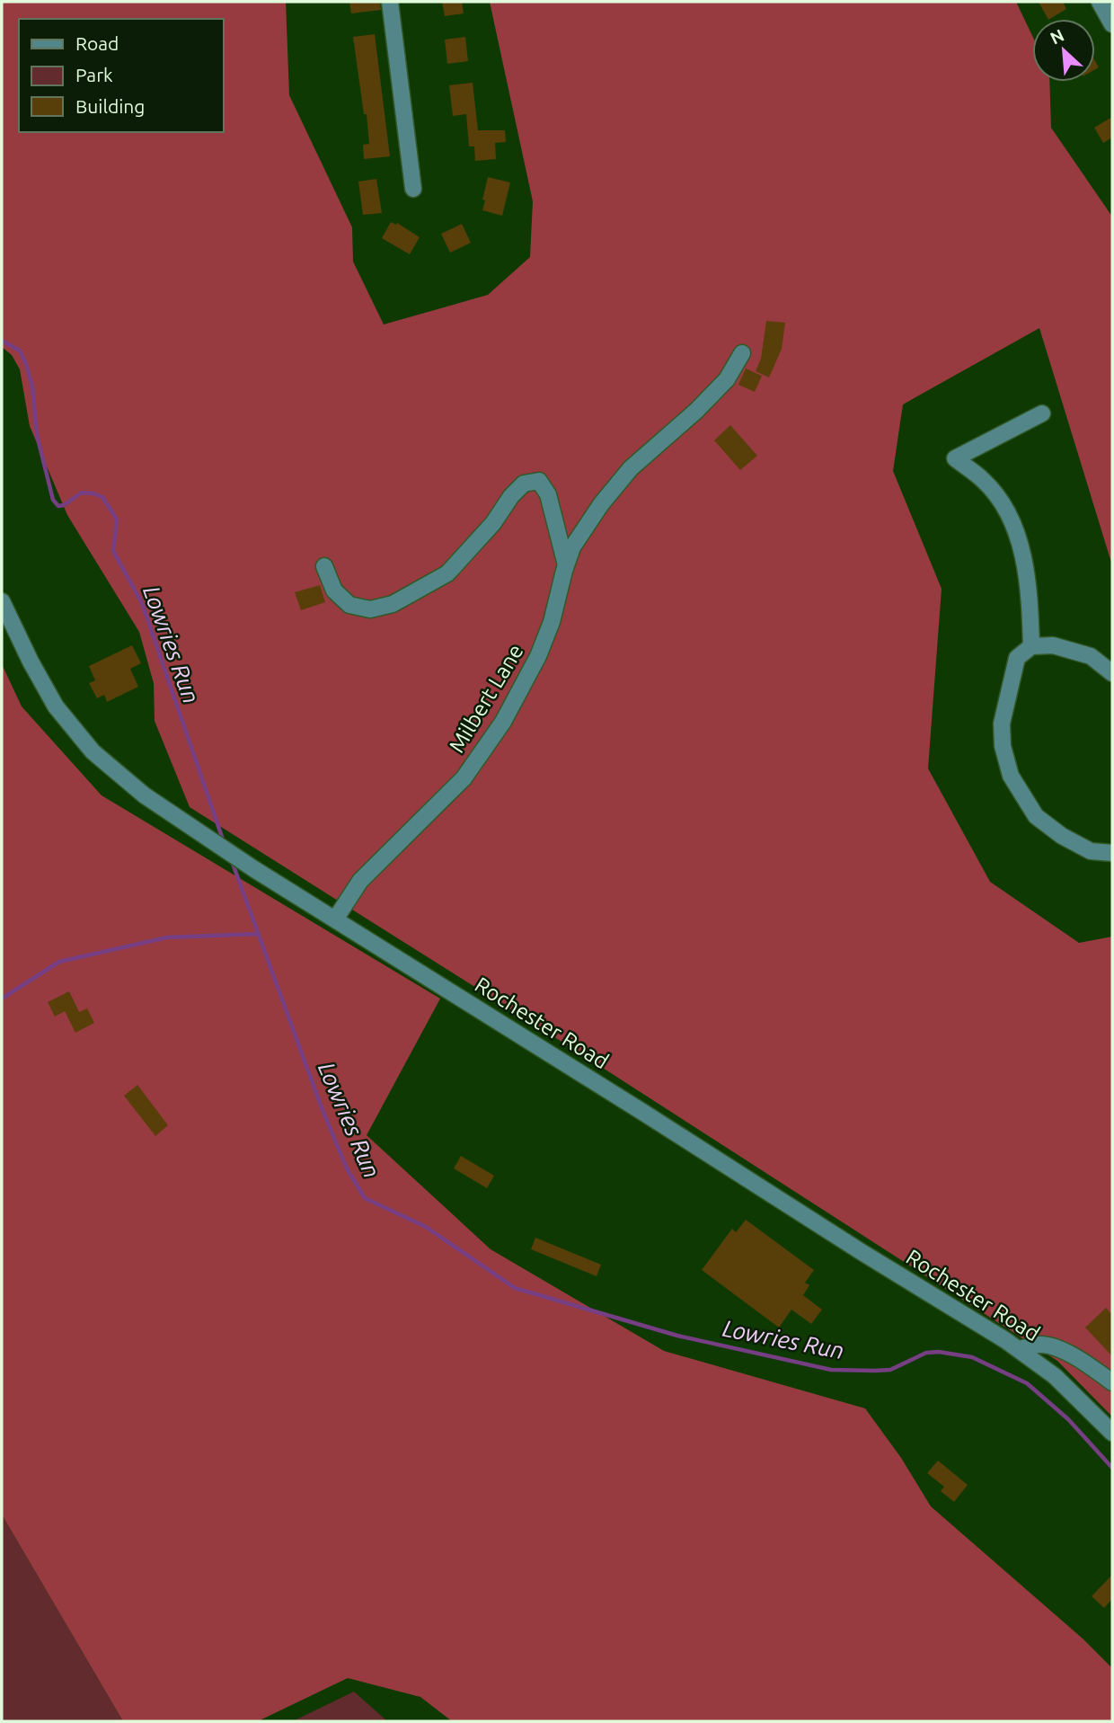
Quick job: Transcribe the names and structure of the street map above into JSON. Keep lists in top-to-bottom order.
{
  "streets": {
    "street": ["Milbert Lane", "Rochester Road"]
  },
  "crossings": [
    ["Milbert Lane", "Rochester Road"]
  ],
  "water": ["Lowries Run"],
  "legend": ["Road", "Park", "Building"],
  "north": "top left"
}
